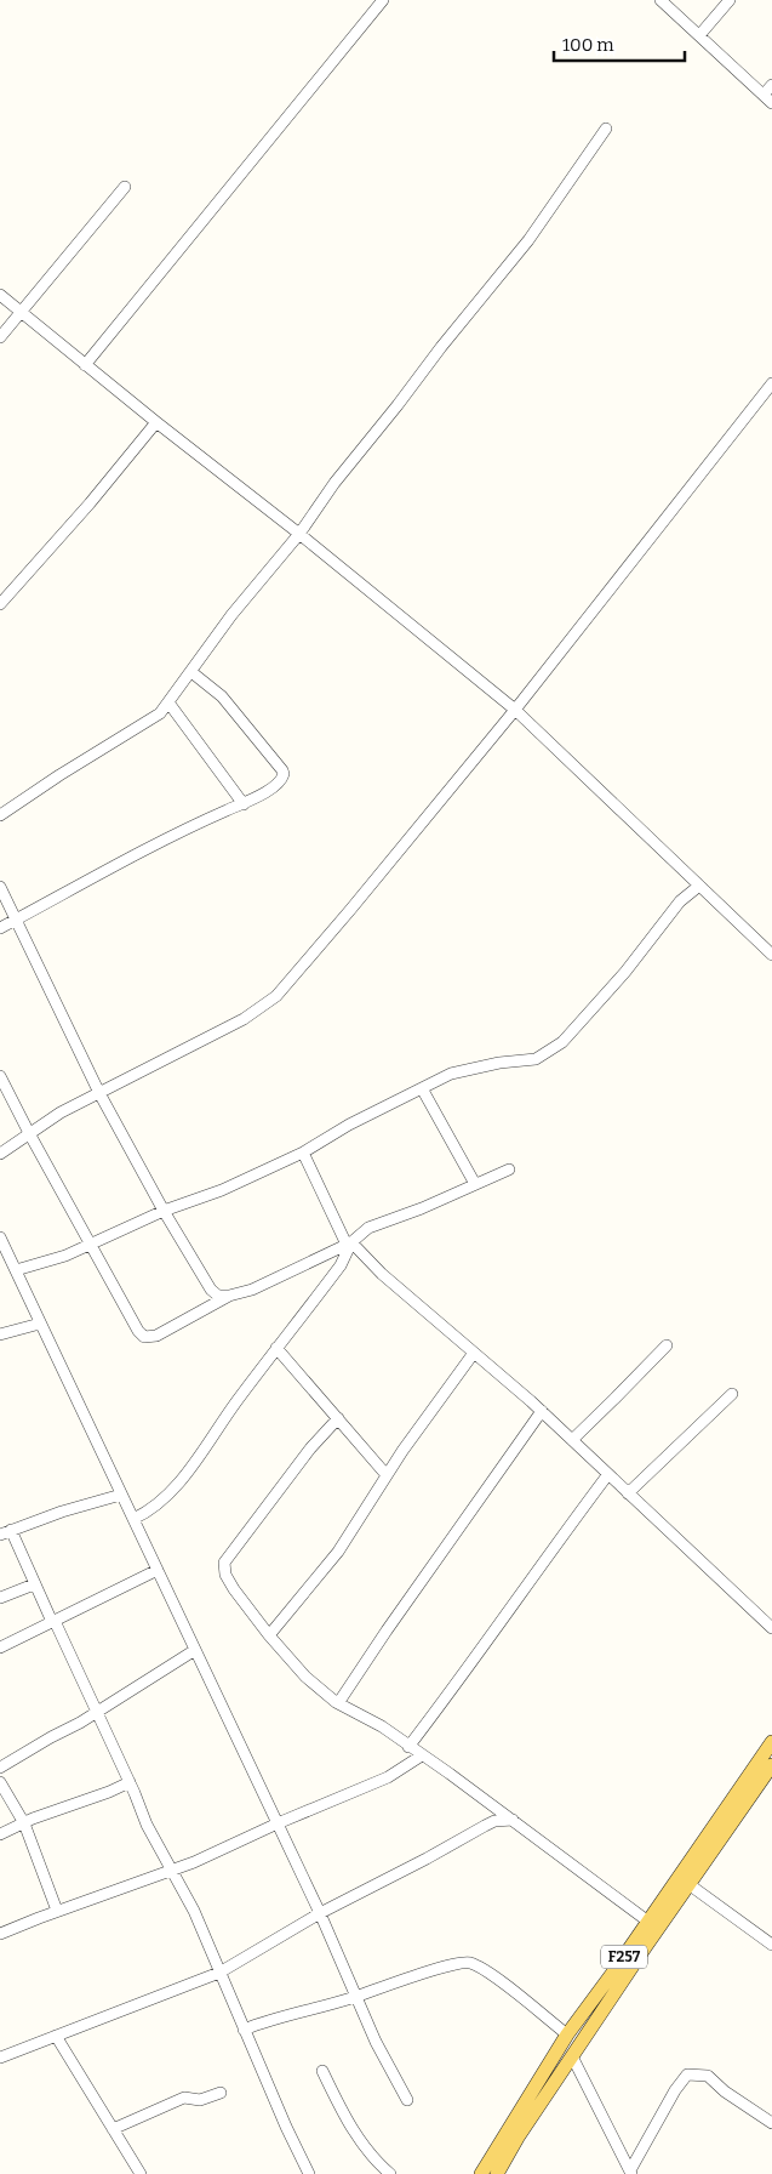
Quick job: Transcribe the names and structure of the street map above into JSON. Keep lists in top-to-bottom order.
{
  "streets": {
    "main road": ["F257"]
  },
  "scale_bar": "100 m"
}
